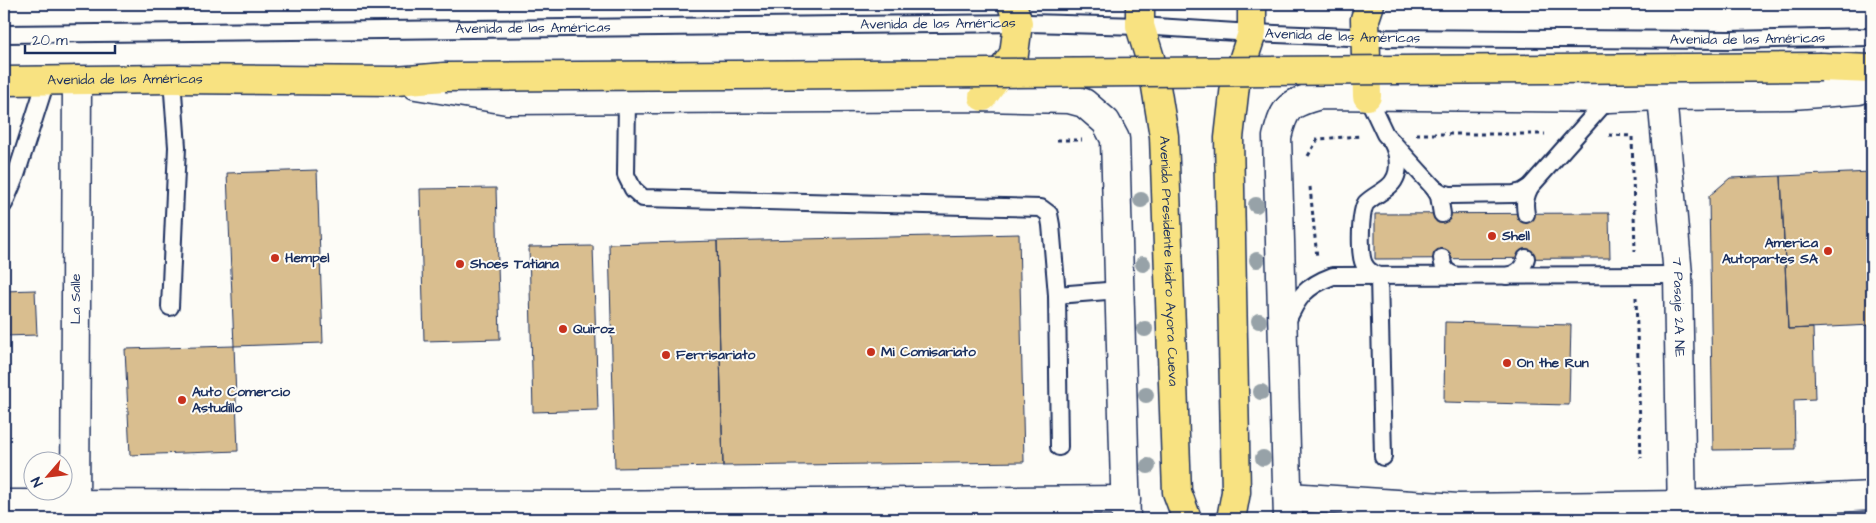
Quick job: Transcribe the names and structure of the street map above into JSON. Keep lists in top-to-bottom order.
{
  "streets": {
    "main road": ["Avenida de las Américas", "Avenida Presidente Isidro Ayora Cueva"],
    "street": ["La Salle", "7 Pasaje 2A NE"]
  },
  "crossings": [
    ["Avenida de las Américas", "Avenida Presidente Isidro Ayora Cueva"],
    ["Avenida de las Américas", "La Salle"]
  ],
  "places": [
    "Shell",
    "America Autopartes SA",
    "Hempel",
    "Shoes Tatiana",
    "Quiroz",
    "Mi Comisariato",
    "Ferrisariato",
    "On the Run",
    "Auto Comercio Astudillo"
  ],
  "scale_bar": "20 m",
  "north": "bottom left"
}
